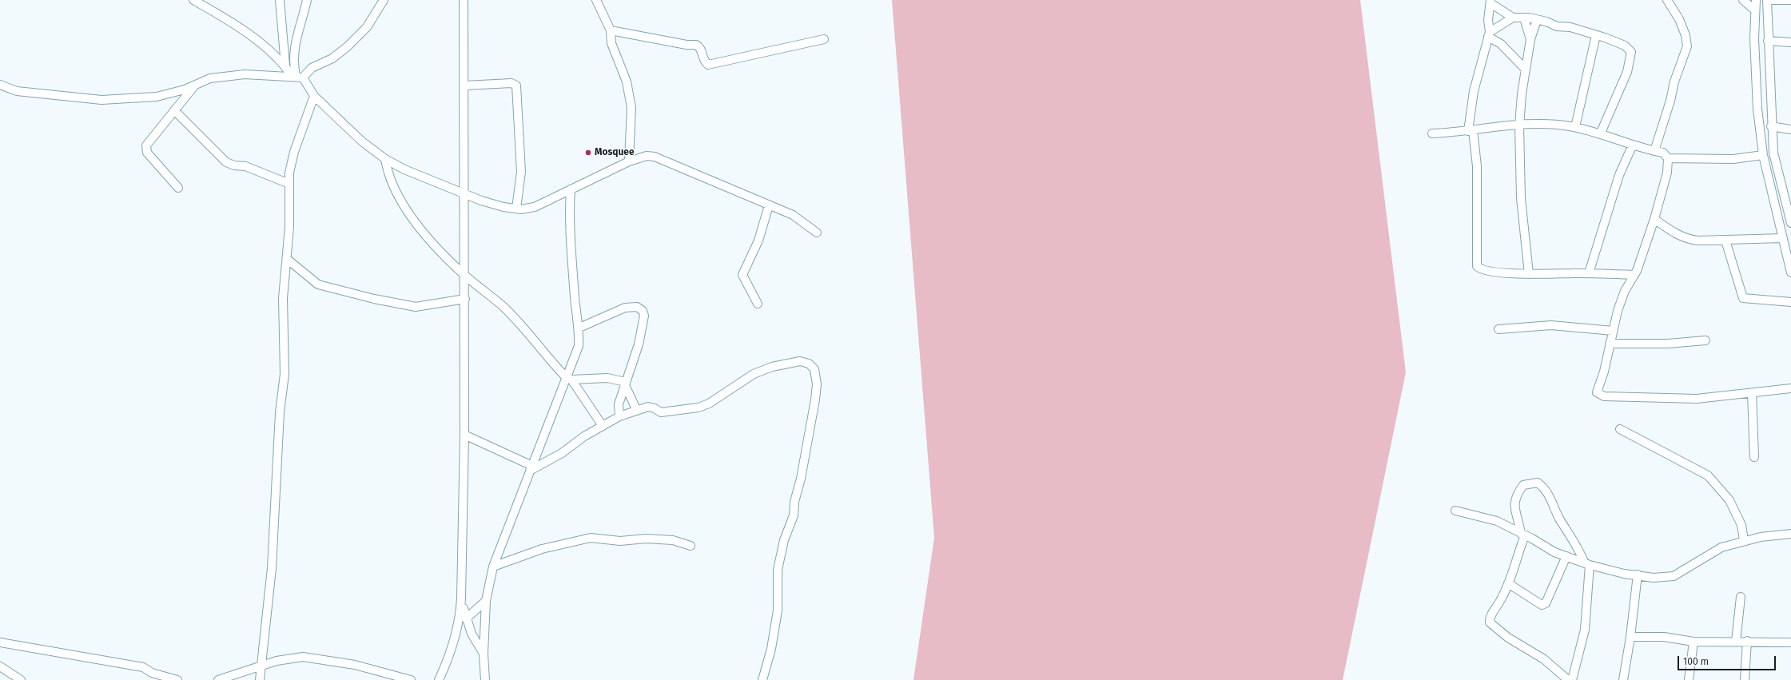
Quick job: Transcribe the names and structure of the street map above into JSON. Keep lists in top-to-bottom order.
{
  "places": ["Mosquee"],
  "scale_bar": "100 m"
}
